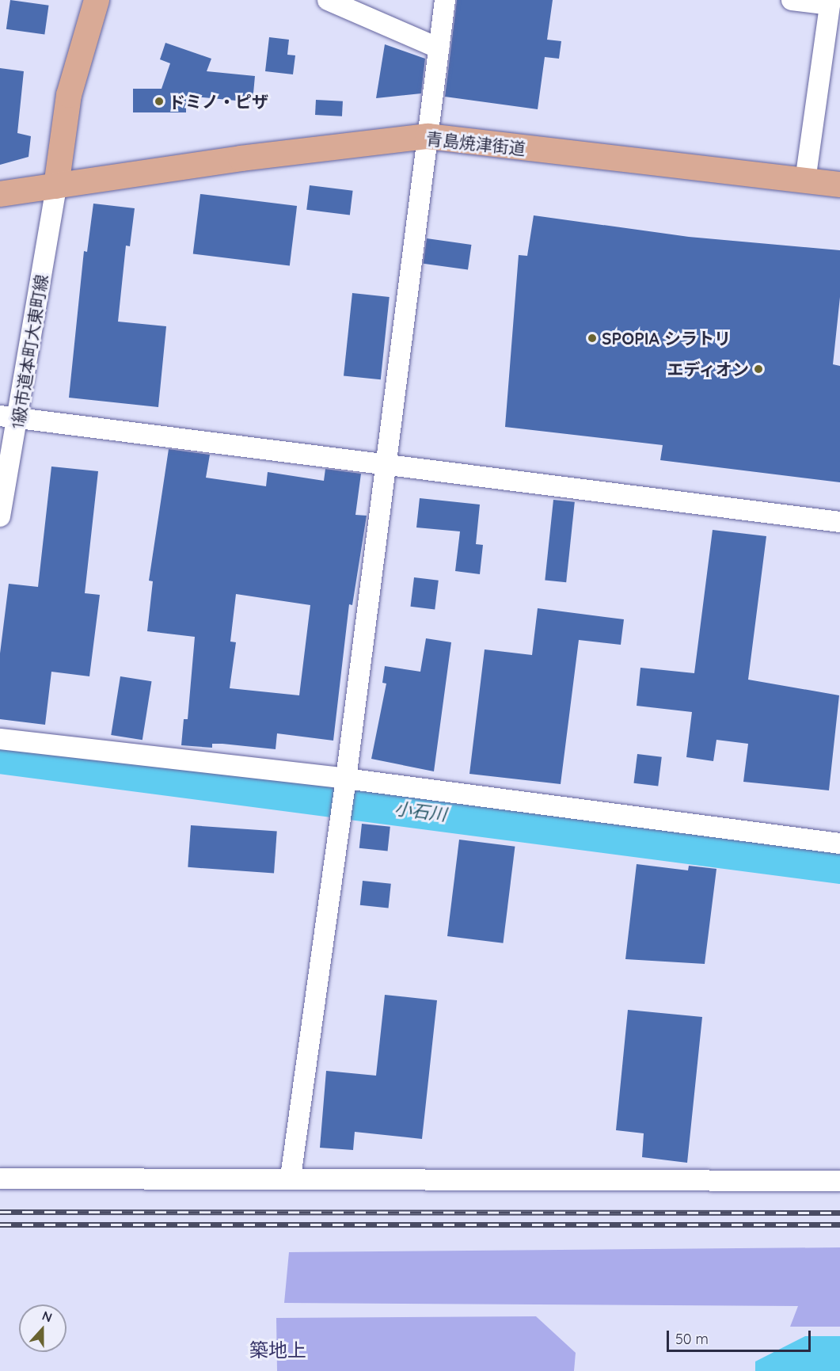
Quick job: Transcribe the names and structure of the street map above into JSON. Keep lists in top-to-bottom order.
{
  "streets": {
    "main road": ["青島焼津街道"],
    "street": ["1級市道本町大東町線"]
  },
  "crossings": [
    ["青島焼津街道", "1級市道本町大東町線"]
  ],
  "districts": ["築地上"],
  "water": ["小石川"],
  "places": ["ドミノ・ピザ", "SPOPIA シラトリ", "エディオン"],
  "scale_bar": "50 m",
  "north": "top"
}
